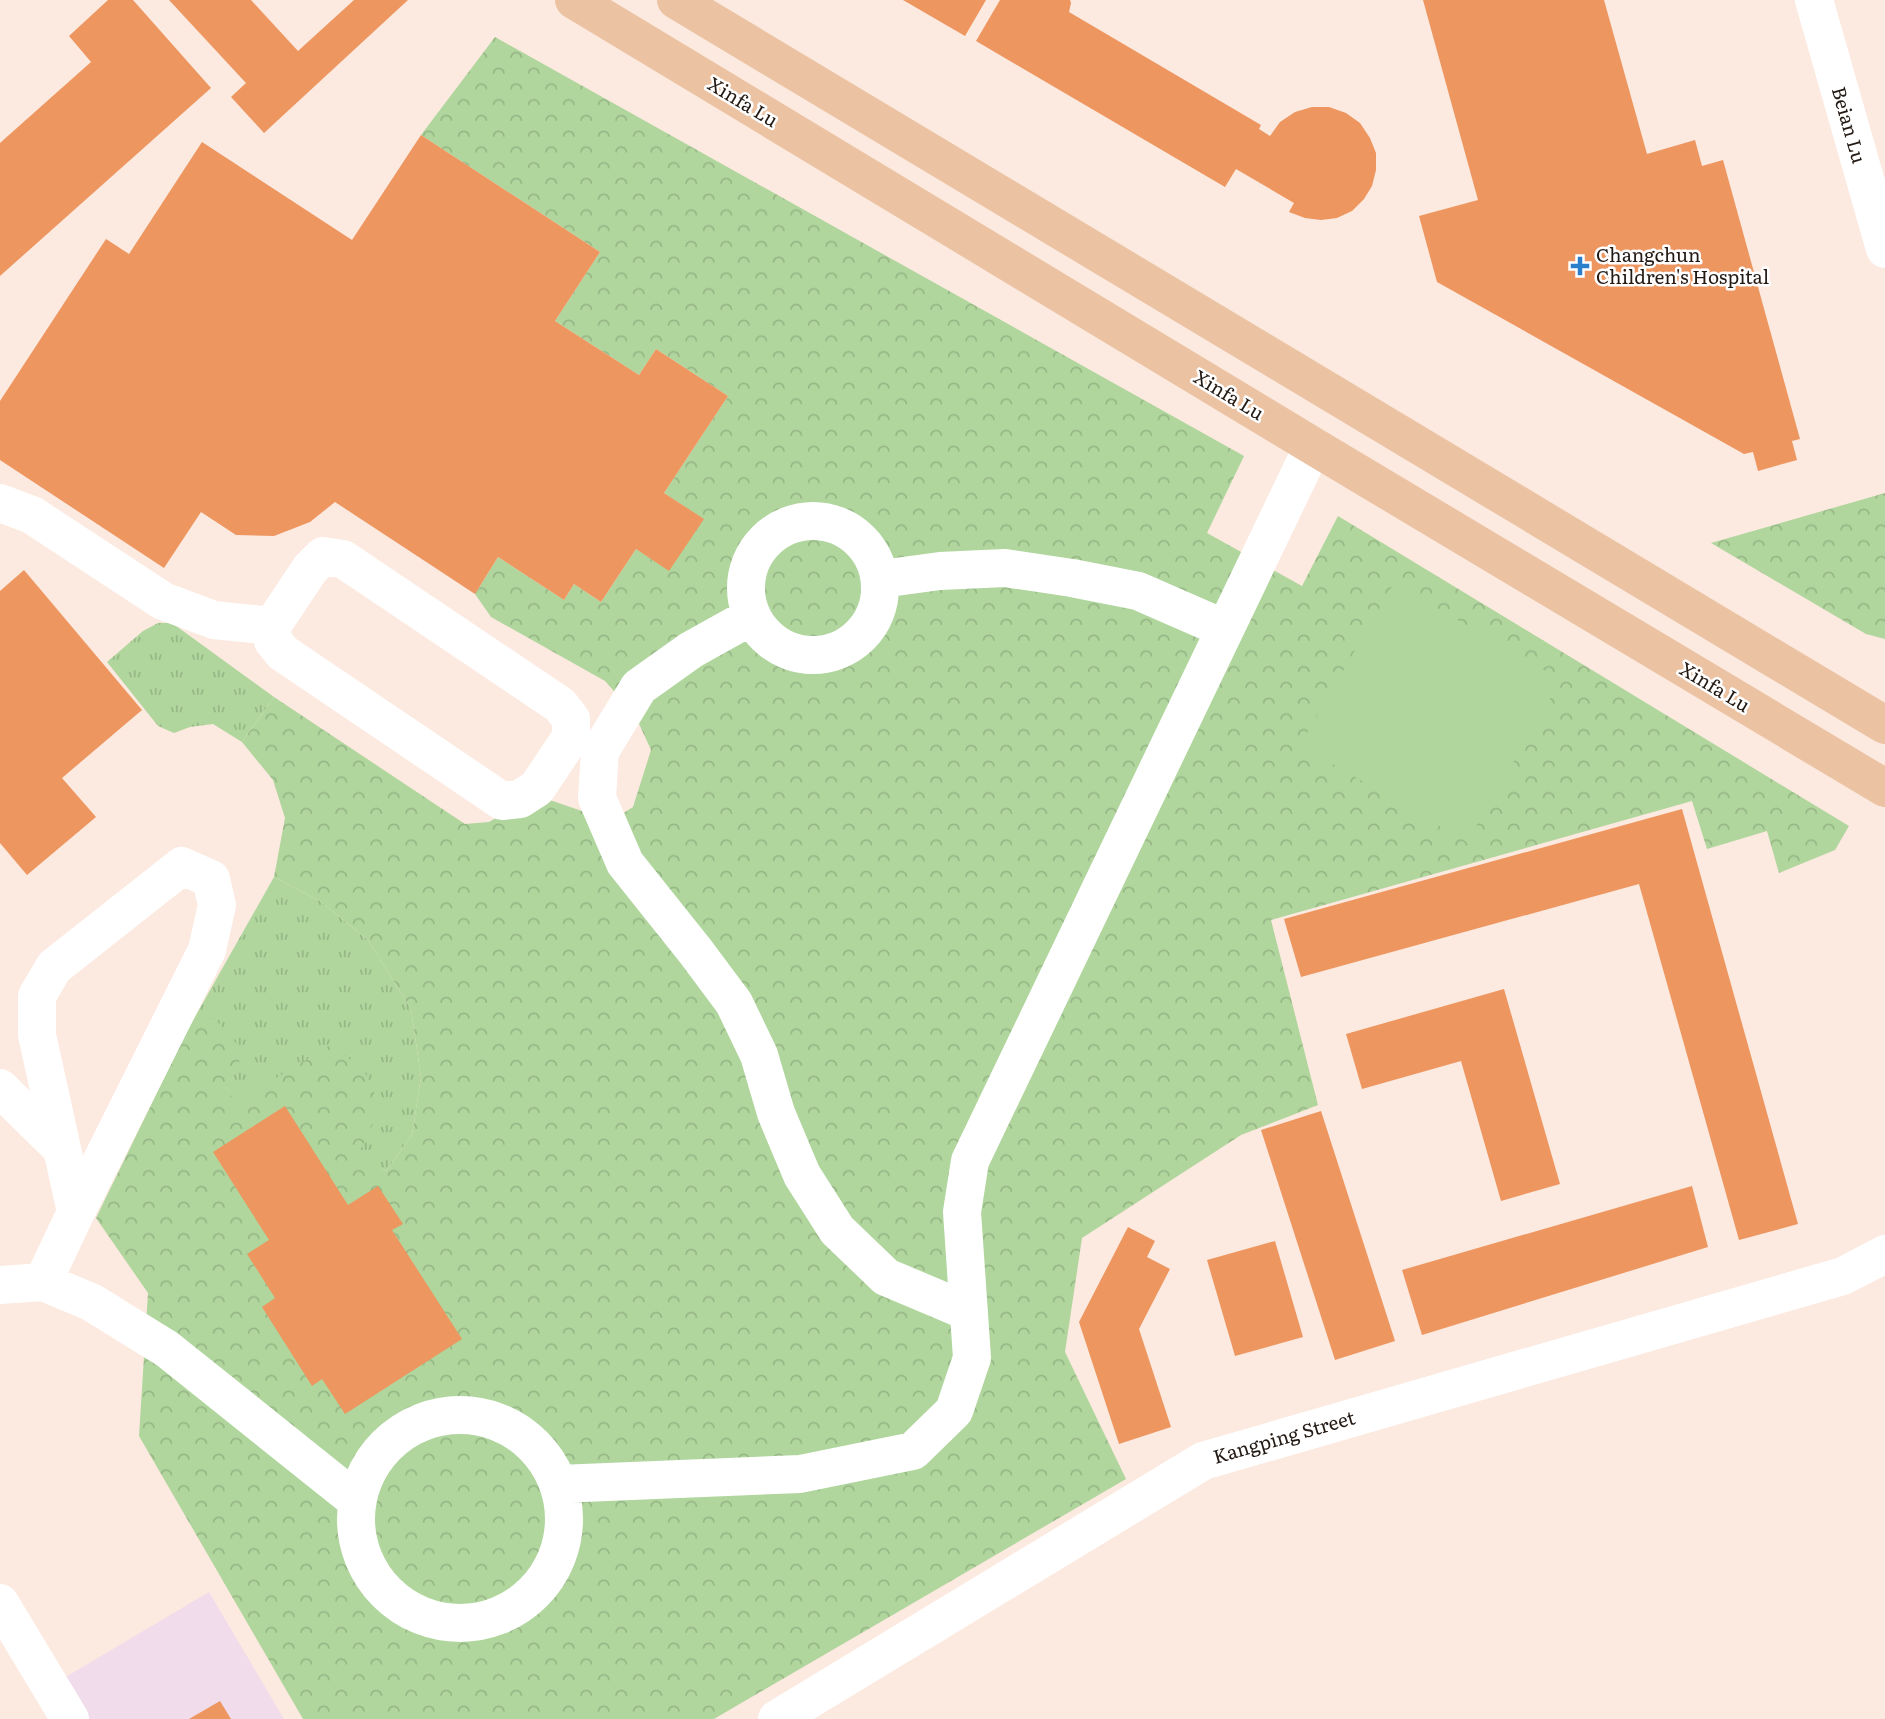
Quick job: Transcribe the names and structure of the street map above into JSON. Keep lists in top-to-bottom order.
{
  "streets": {
    "main road": ["Xinfa Lu"],
    "street": ["Beian Lu", "Kangping Street"]
  },
  "places": {
    "health": ["Changchun Children's Hospital"]
  }
}
